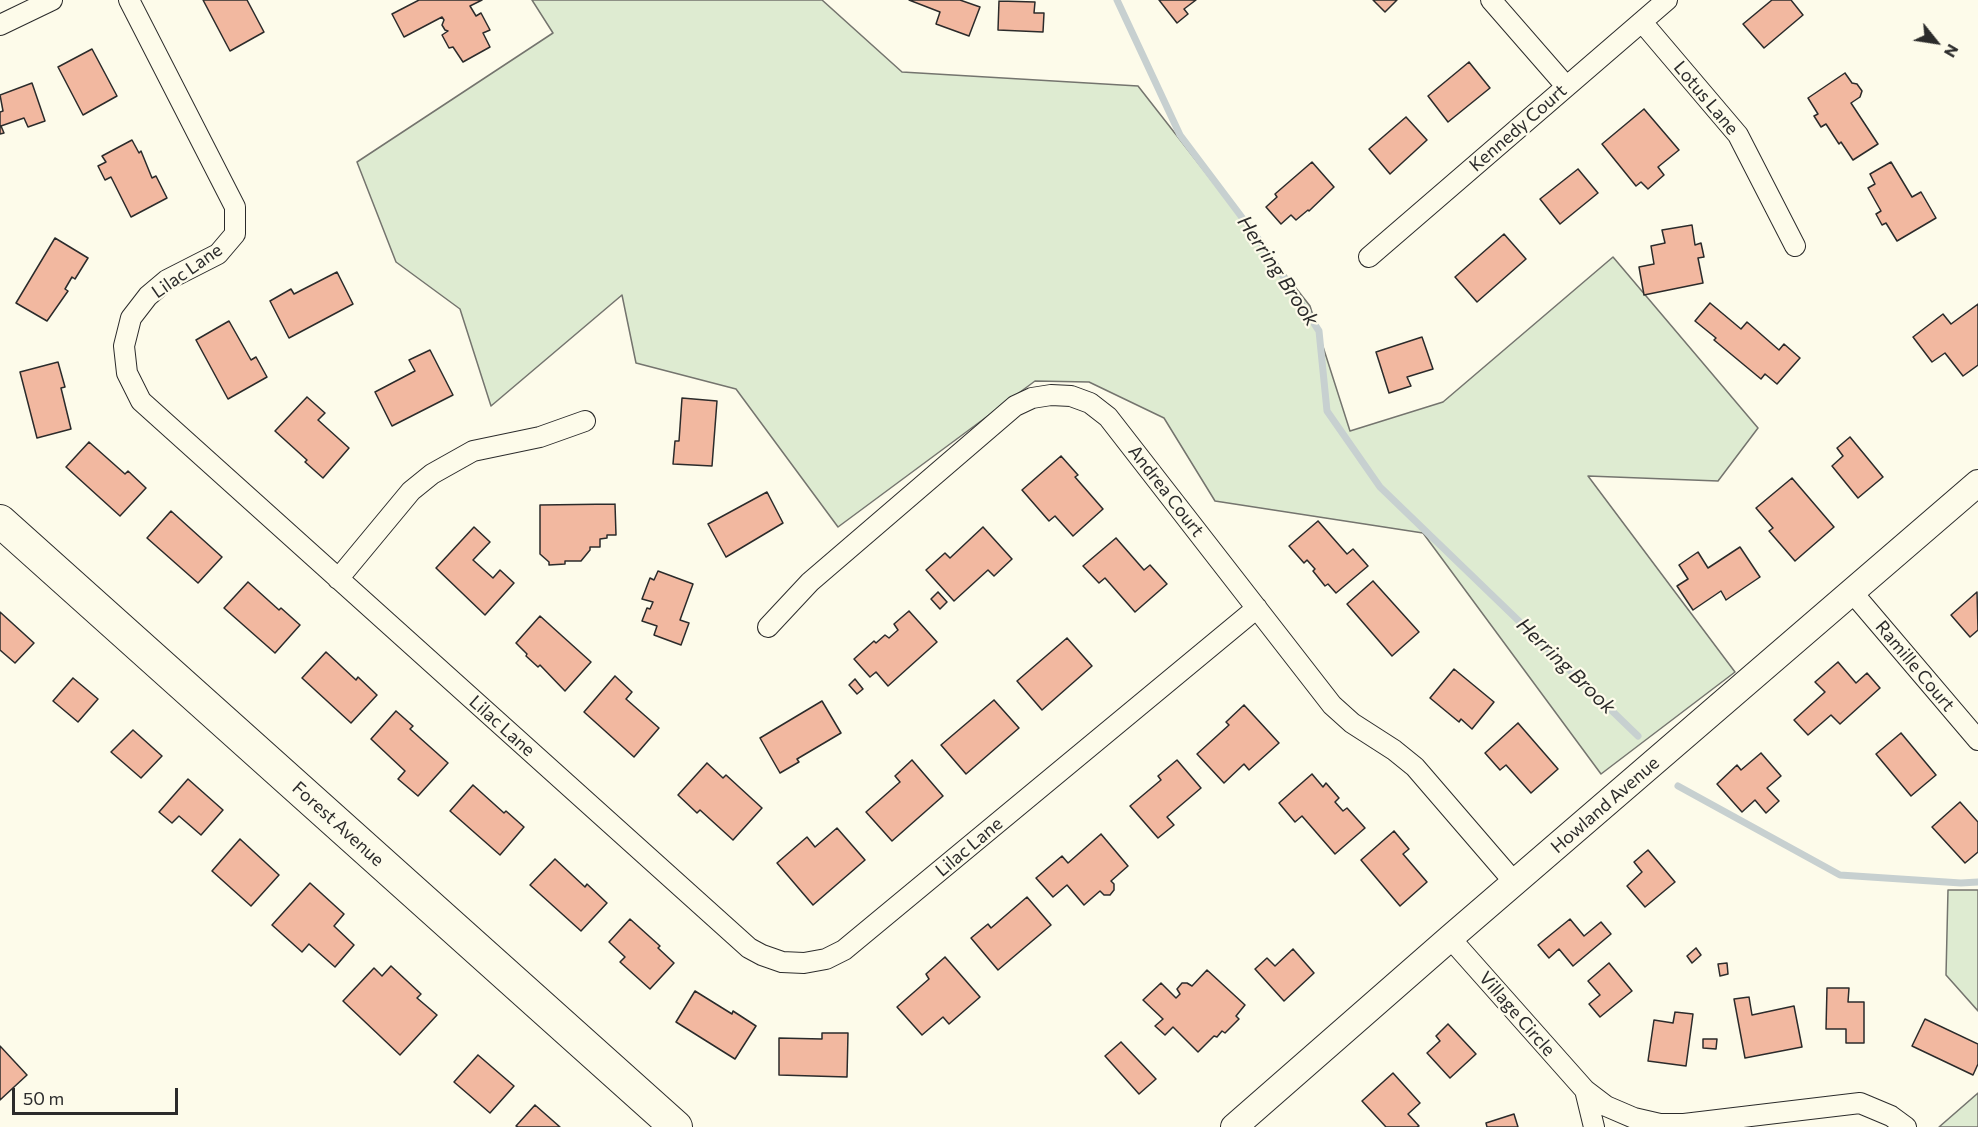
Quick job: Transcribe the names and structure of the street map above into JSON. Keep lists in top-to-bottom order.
{
  "streets": {
    "main road": ["Forest Avenue"],
    "street": [
      "Lotus Lane",
      "Kennedy Court",
      "Lilac Lane",
      "Andrea Court",
      "Ramille Court",
      "Howland Avenue",
      "Village Circle"
    ]
  },
  "crossings": [
    ["Lotus Lane", "Kennedy Court"],
    ["Lilac Lane", "Andrea Court"],
    ["Andrea Court", "Howland Avenue"],
    ["Ramille Court", "Howland Avenue"],
    ["Howland Avenue", "Village Circle"]
  ],
  "water": ["Herring Brook"],
  "scale_bar": "50 m",
  "north": "bottom right"
}
